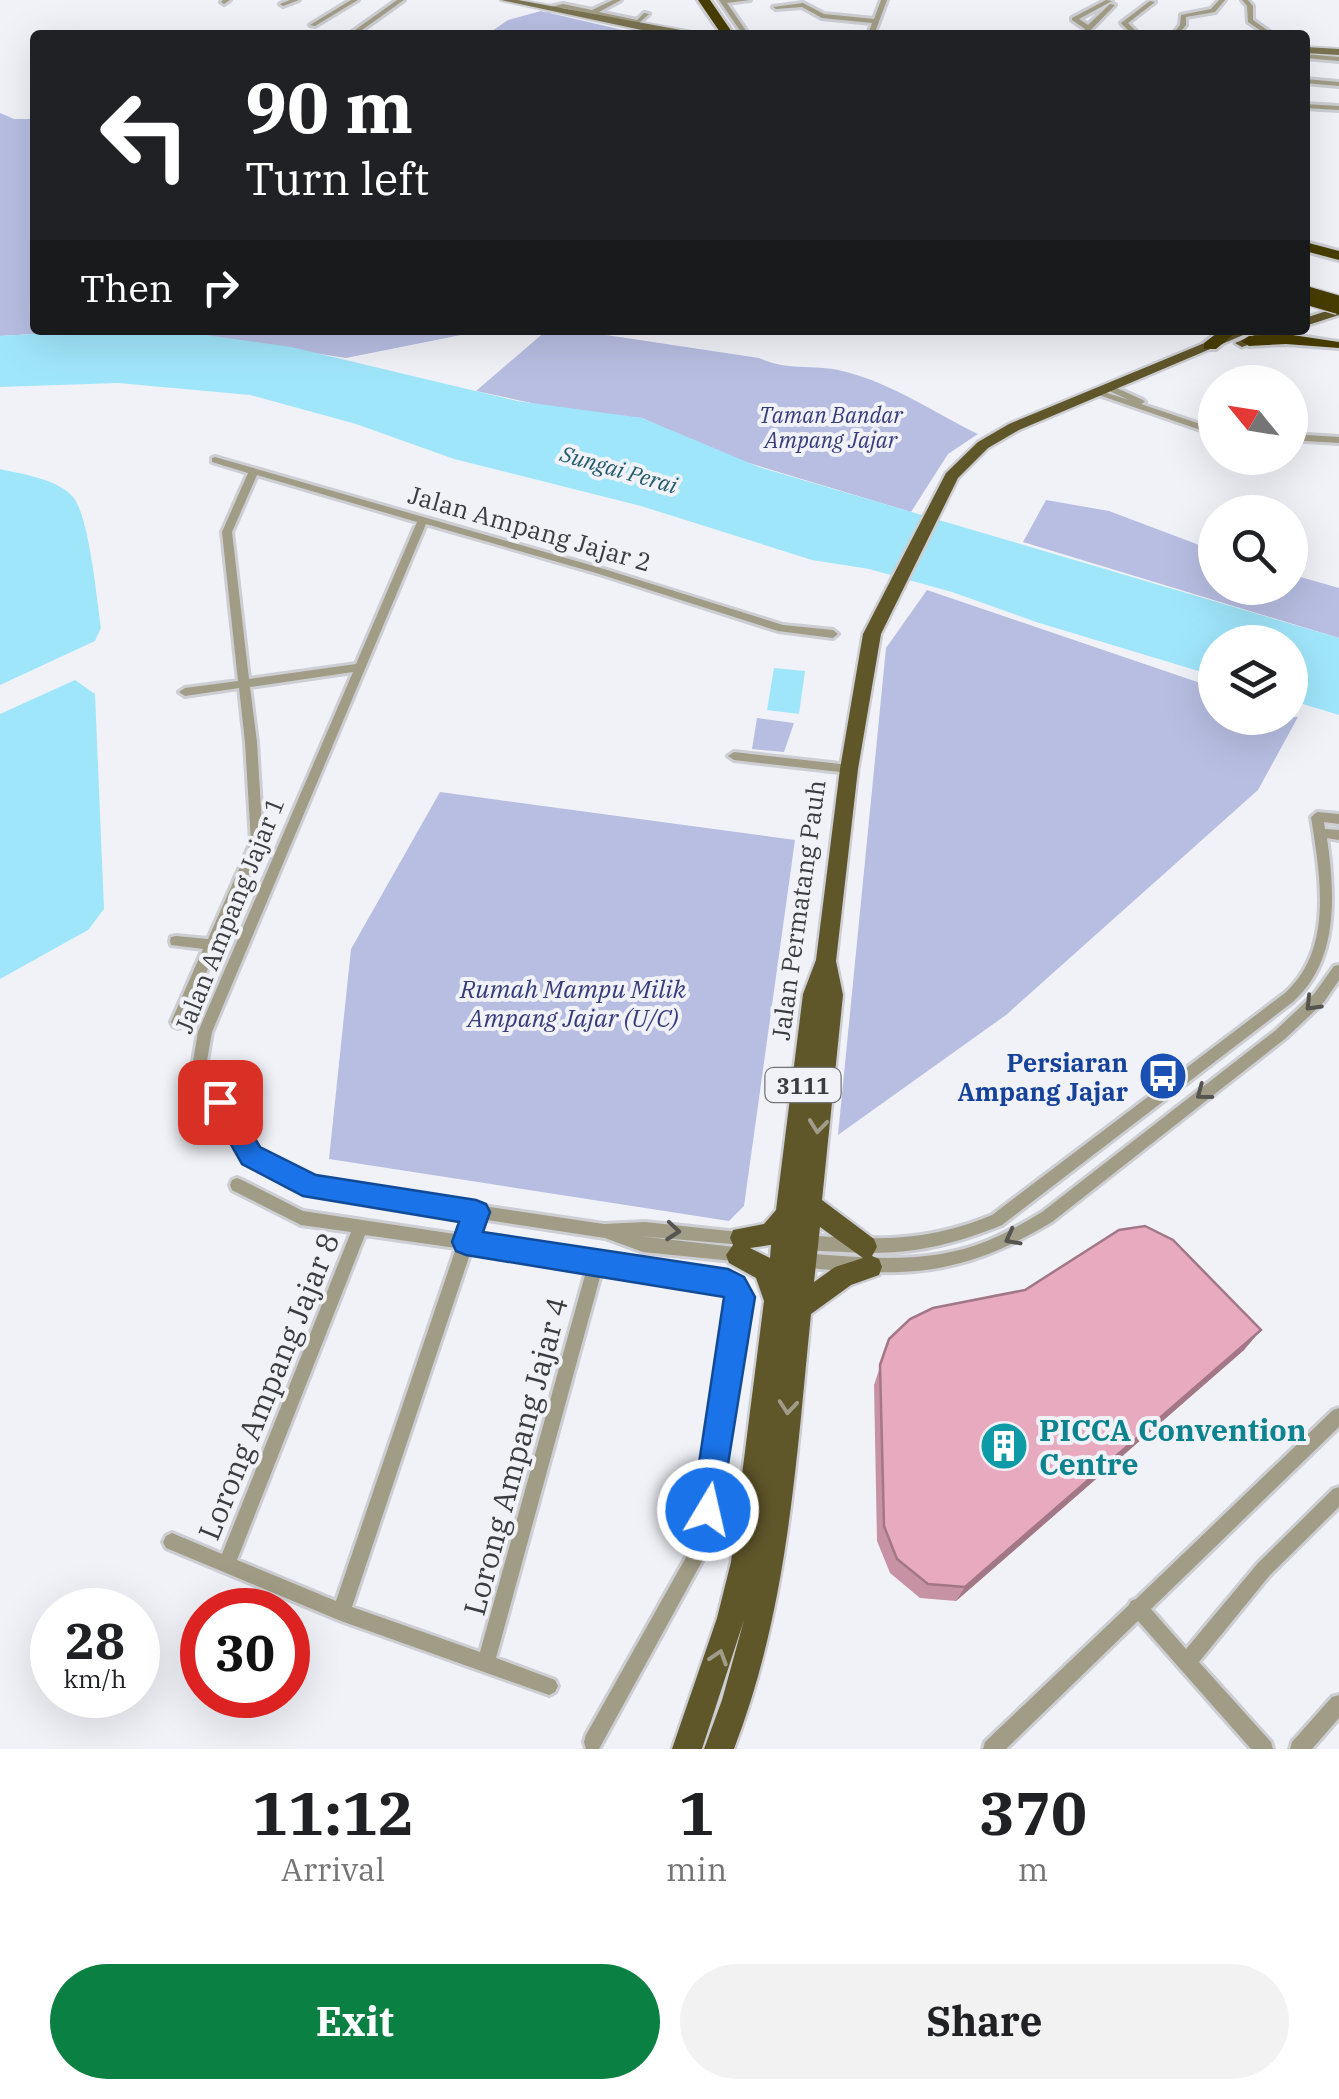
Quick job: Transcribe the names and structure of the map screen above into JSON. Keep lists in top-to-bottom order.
{
  "streets": {
    "main road": ["Jalan Permatang Pauh", "3111"],
    "street": [
      "Jalan Ampang Jajar 2",
      "Jalan Ampang Jajar 1",
      "Lorong Ampang Jajar 8",
      "Lorong Ampang Jajar 4"
    ]
  },
  "crossings": [
    ["Jalan Ampang Jajar 2", "Jalan Ampang Jajar 1"],
    ["Jalan Permatang Pauh", "Jalan Ampang Jajar 1"]
  ],
  "water": ["Sungai Perai"],
  "parks": ["Taman Bandar Ampang Jajar", "Rumah Mampu Milik Ampang Jajar (U/C)"],
  "places": {
    "bus stop": ["Persiaran Ampang Jajar"],
    "building": ["PICCA Convention Centre"]
  },
  "north": "top left",
  "page": {
    "turn": ["90 m", "Turn left"],
    "then": "Then",
    "speed": "28 km/h",
    "limit": "30",
    "eta": [
      "11:12",
      "Arrival",
      "1",
      "min",
      "370",
      "m"
    ],
    "buttons": ["Exit", "Share"]
  }
}
